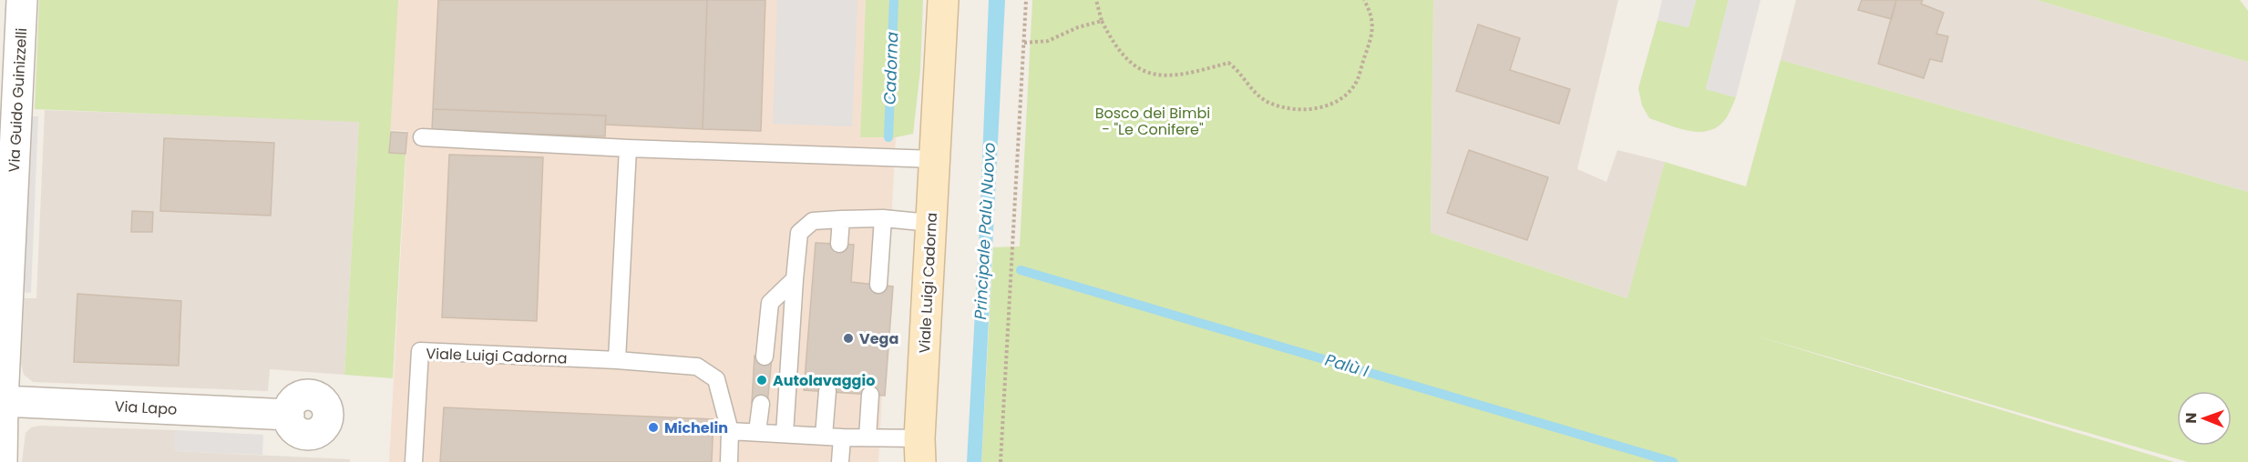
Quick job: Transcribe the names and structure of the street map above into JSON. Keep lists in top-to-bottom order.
{
  "streets": {
    "main road": ["Viale Luigi Cadorna"],
    "street": ["Via Guido Guinizzelli", "Via Lapo"]
  },
  "crossings": [
    ["Via Guido Guinizzelli", "Via Lapo"]
  ],
  "water": ["Cadorna", "Principale Palù Nuovo", "Palù I"],
  "parks": ["Bosco dei Bimbi - \"Le Conifere\""],
  "places": ["Vega", "Autolavaggio", "Michelin"],
  "north": "left"
}
